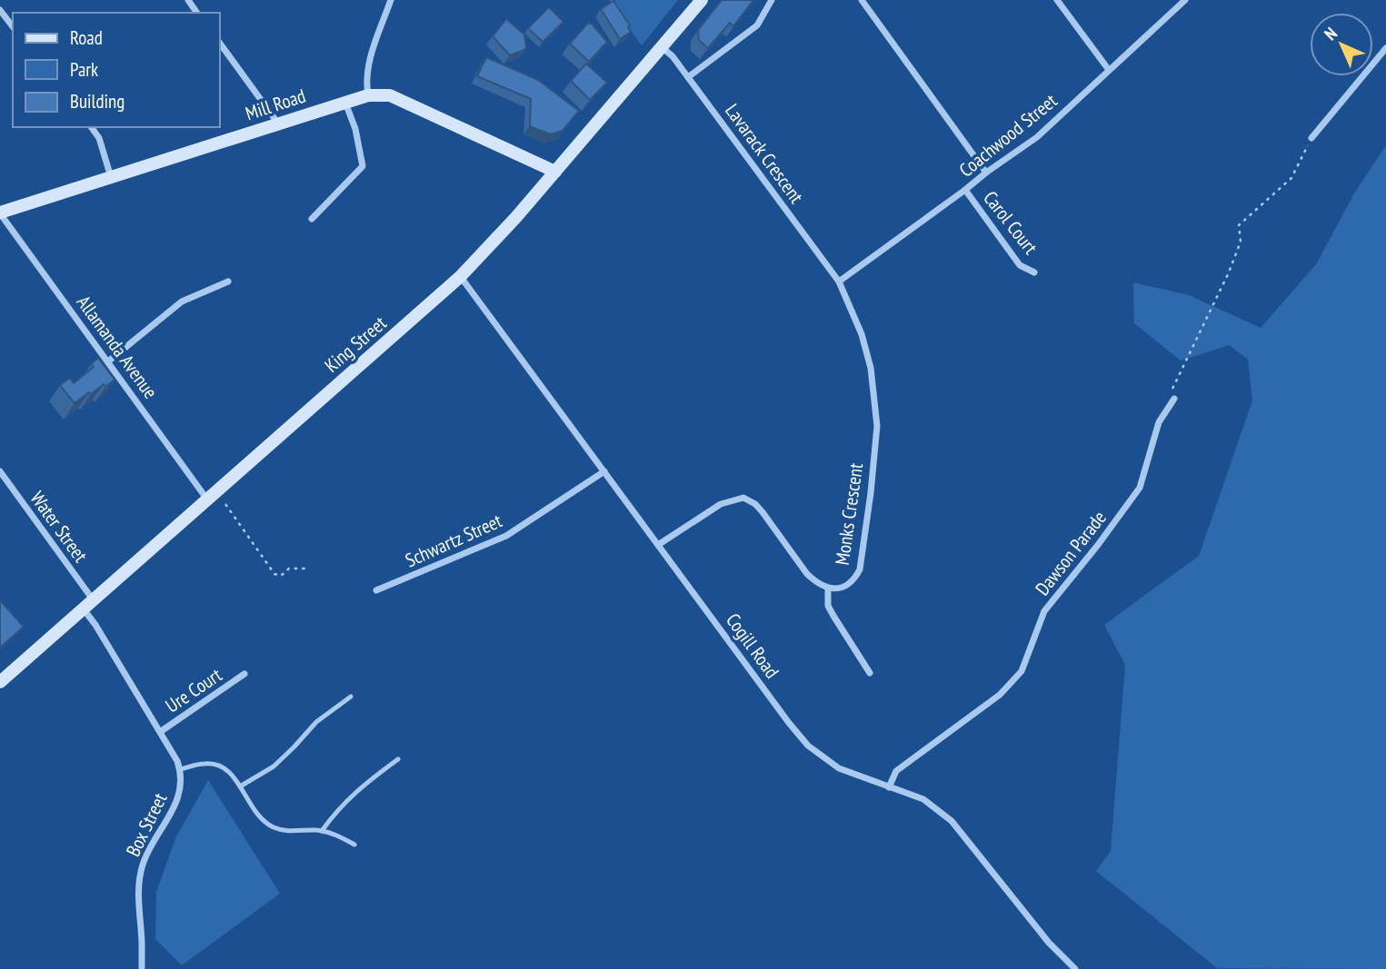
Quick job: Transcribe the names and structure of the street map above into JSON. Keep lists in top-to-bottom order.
{
  "streets": {
    "main road": ["Mill Road", "King Street"],
    "street": [
      "Coachwood Street",
      "Lavarack Crescent",
      "Carol Court",
      "Allamanda Avenue",
      "Monks Crescent",
      "Water Street",
      "Schwartz Street",
      "Dawson Parade",
      "Cogill Road",
      "Ure Court",
      "Box Street"
    ]
  },
  "crossings": [
    ["Mill Road", "King Street"],
    ["Mill Road", "Allamanda Avenue"],
    ["Coachwood Street", "Lavarack Crescent"],
    ["Coachwood Street", "Carol Court"],
    ["Coachwood Street", "Monks Crescent"],
    ["Lavarack Crescent", "King Street"],
    ["Lavarack Crescent", "Monks Crescent"],
    ["King Street", "Allamanda Avenue"],
    ["King Street", "Water Street"],
    ["King Street", "Cogill Road"],
    ["Monks Crescent", "Cogill Road"],
    ["Schwartz Street", "Cogill Road"],
    ["Dawson Parade", "Cogill Road"]
  ],
  "legend": ["Road", "Park", "Building"],
  "north": "top left"
}
